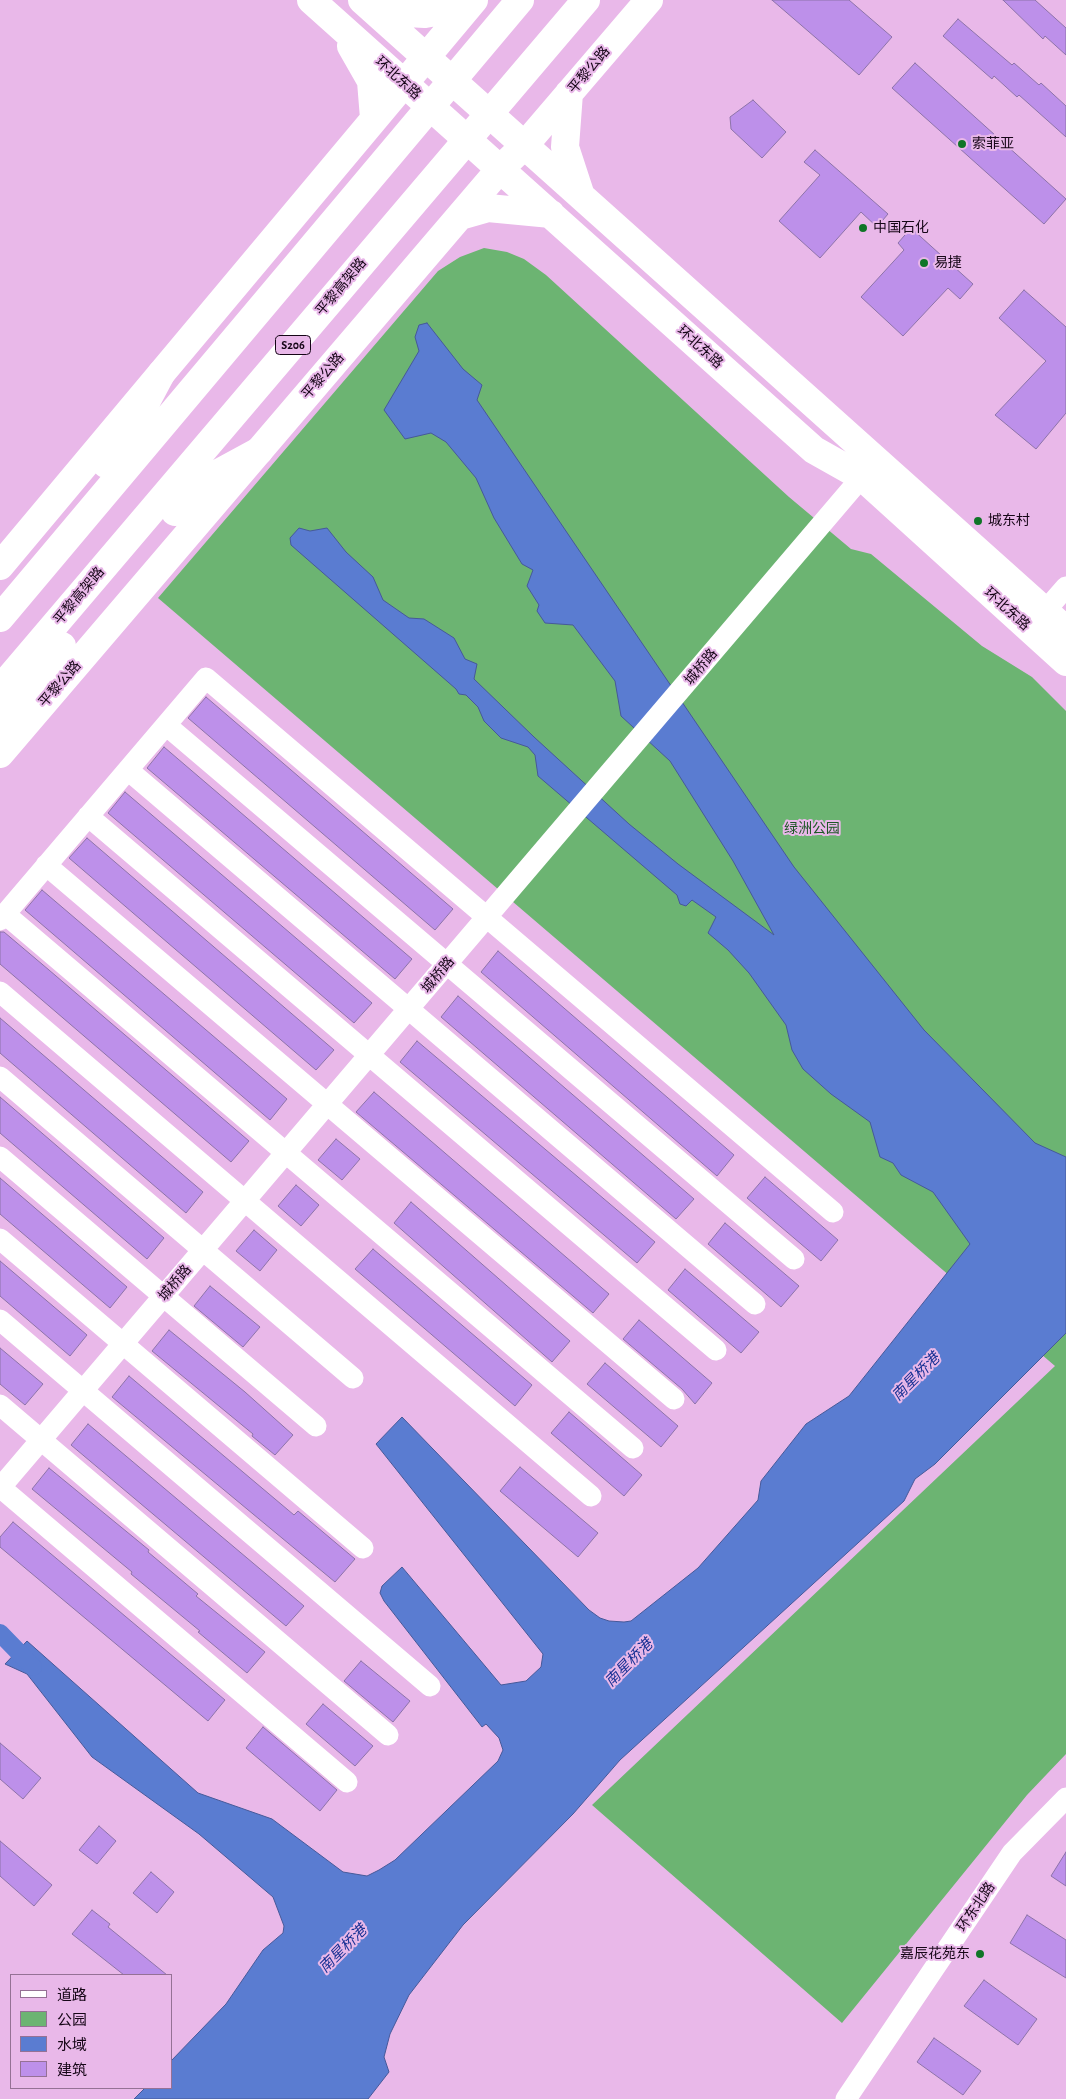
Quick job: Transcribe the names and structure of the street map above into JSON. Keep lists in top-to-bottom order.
{
  "streets": {
    "main road": [
      "平黎公路",
      "环北东路",
      "平黎高架路",
      "S206"
    ],
    "street": ["城桥路", "环东北路"]
  },
  "crossings": [
    ["平黎公路", "环北东路"],
    ["环北东路", "城桥路"]
  ],
  "water": ["南星桥港"],
  "parks": ["绿洲公园"],
  "places": [
    "索菲亚",
    "中国石化",
    "易捷",
    "城东村",
    "嘉辰花苑东"
  ],
  "legend": [
    "道路",
    "公园",
    "水域",
    "建筑"
  ]
}
